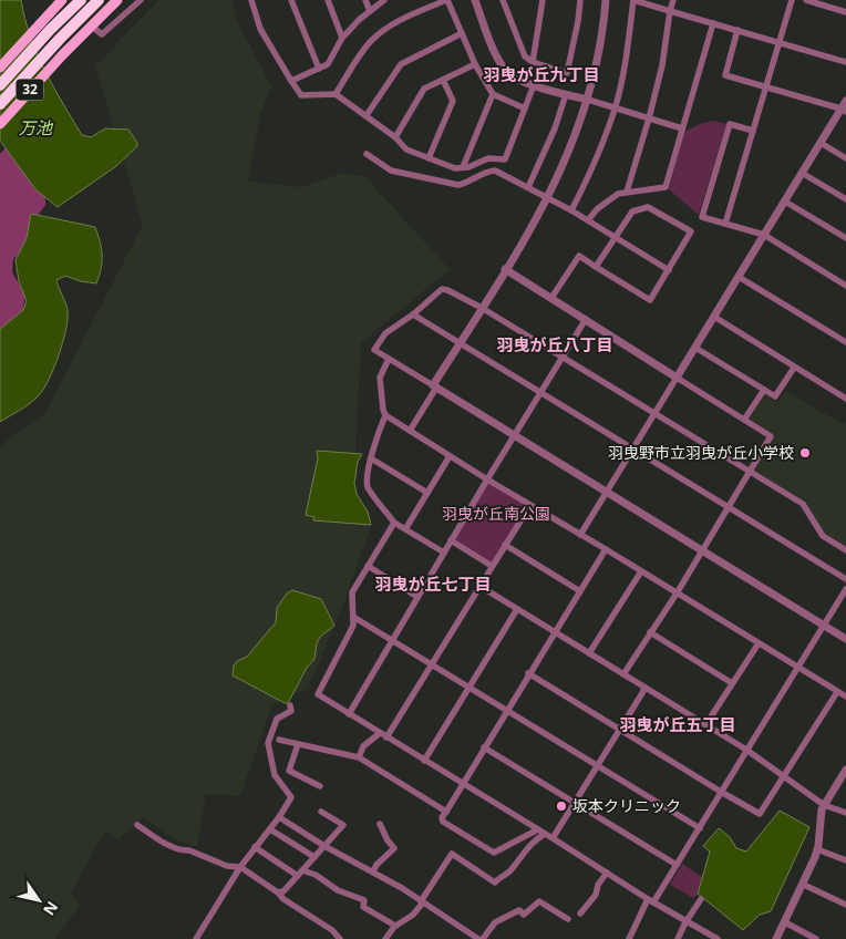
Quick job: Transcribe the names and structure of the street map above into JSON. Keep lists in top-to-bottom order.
{
  "streets": {
    "main road": ["32"]
  },
  "districts": [
    "羽曳が丘九丁目",
    "羽曳が丘八丁目",
    "羽曳が丘七丁目",
    "羽曳が丘五丁目"
  ],
  "water": ["万池"],
  "parks": ["羽曳が丘南公園"],
  "places": ["羽曳野市立羽曳が丘小学校", "坂本クリニック"],
  "north": "bottom right"
}
